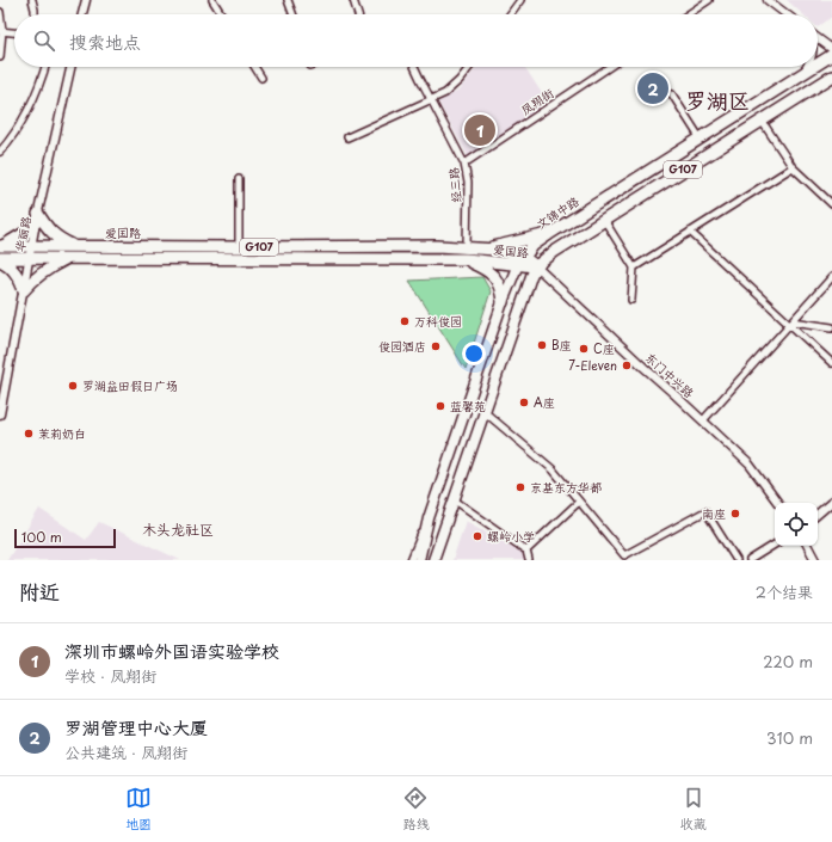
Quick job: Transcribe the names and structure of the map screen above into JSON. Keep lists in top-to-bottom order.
{
  "streets": {
    "highway": ["G107", "文锦中路", "爱国路"],
    "street": [
      "凤翔街",
      "经三路",
      "华丽路",
      "东门中兴路"
    ]
  },
  "crossings": [
    ["凤翔街", "经三路"],
    ["G107", "爱国路"],
    ["G107", "东门中兴路"],
    ["经三路", "爱国路"],
    ["文锦中路", "爱国路"],
    ["爱国路", "华丽路"],
    ["爱国路", "东门中兴路"]
  ],
  "districts": ["罗湖区", "木头龙社区"],
  "places": [
    "万科俊园",
    "B座",
    "俊园酒店",
    "C座",
    "7-Eleven",
    "罗湖益田假日广场",
    "A座",
    "蓝馨苑",
    "茉莉奶白",
    "京基东方华都",
    "南座",
    "螺岭小学"
  ],
  "scale_bar": "100 m",
  "page": {
    "search": "搜索地点",
    "pins": ["2", "1"],
    "scale": "100 m",
    "heading": ["附近", "2个结果"],
    "list": [
      {
        "mark": "1",
        "name": "深圳市螺岭外国语实验学校",
        "note": "学校 · 凤翔街",
        "value": "220 m"
      },
      {
        "mark": "2",
        "name": "罗湖管理中心大厦",
        "note": "公共建筑 · 凤翔街",
        "value": "310 m"
      }
    ],
    "nav": ["地图", "路线", "收藏"]
  }
}
